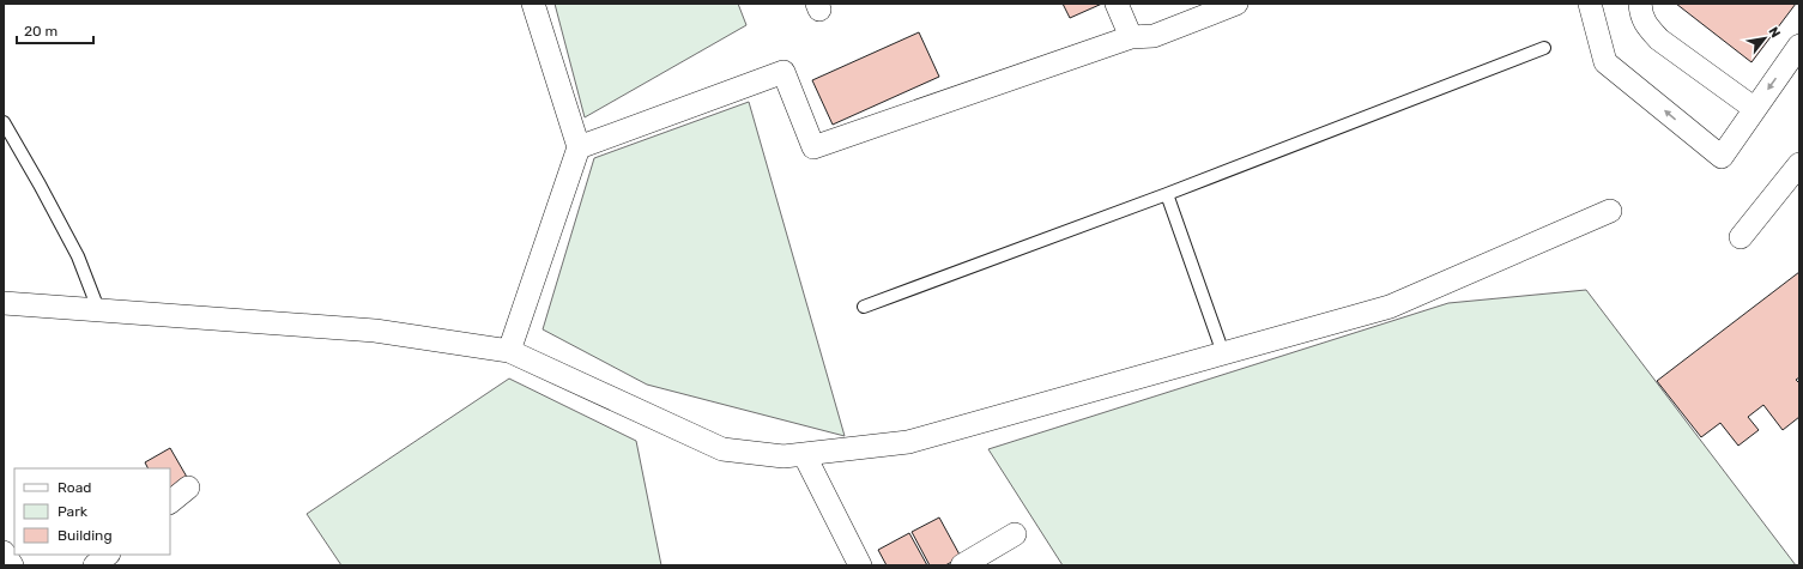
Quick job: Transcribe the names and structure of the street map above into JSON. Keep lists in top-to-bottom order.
{
  "legend": ["Road", "Park", "Building"],
  "scale_bar": "20 m",
  "north": "top right"
}
